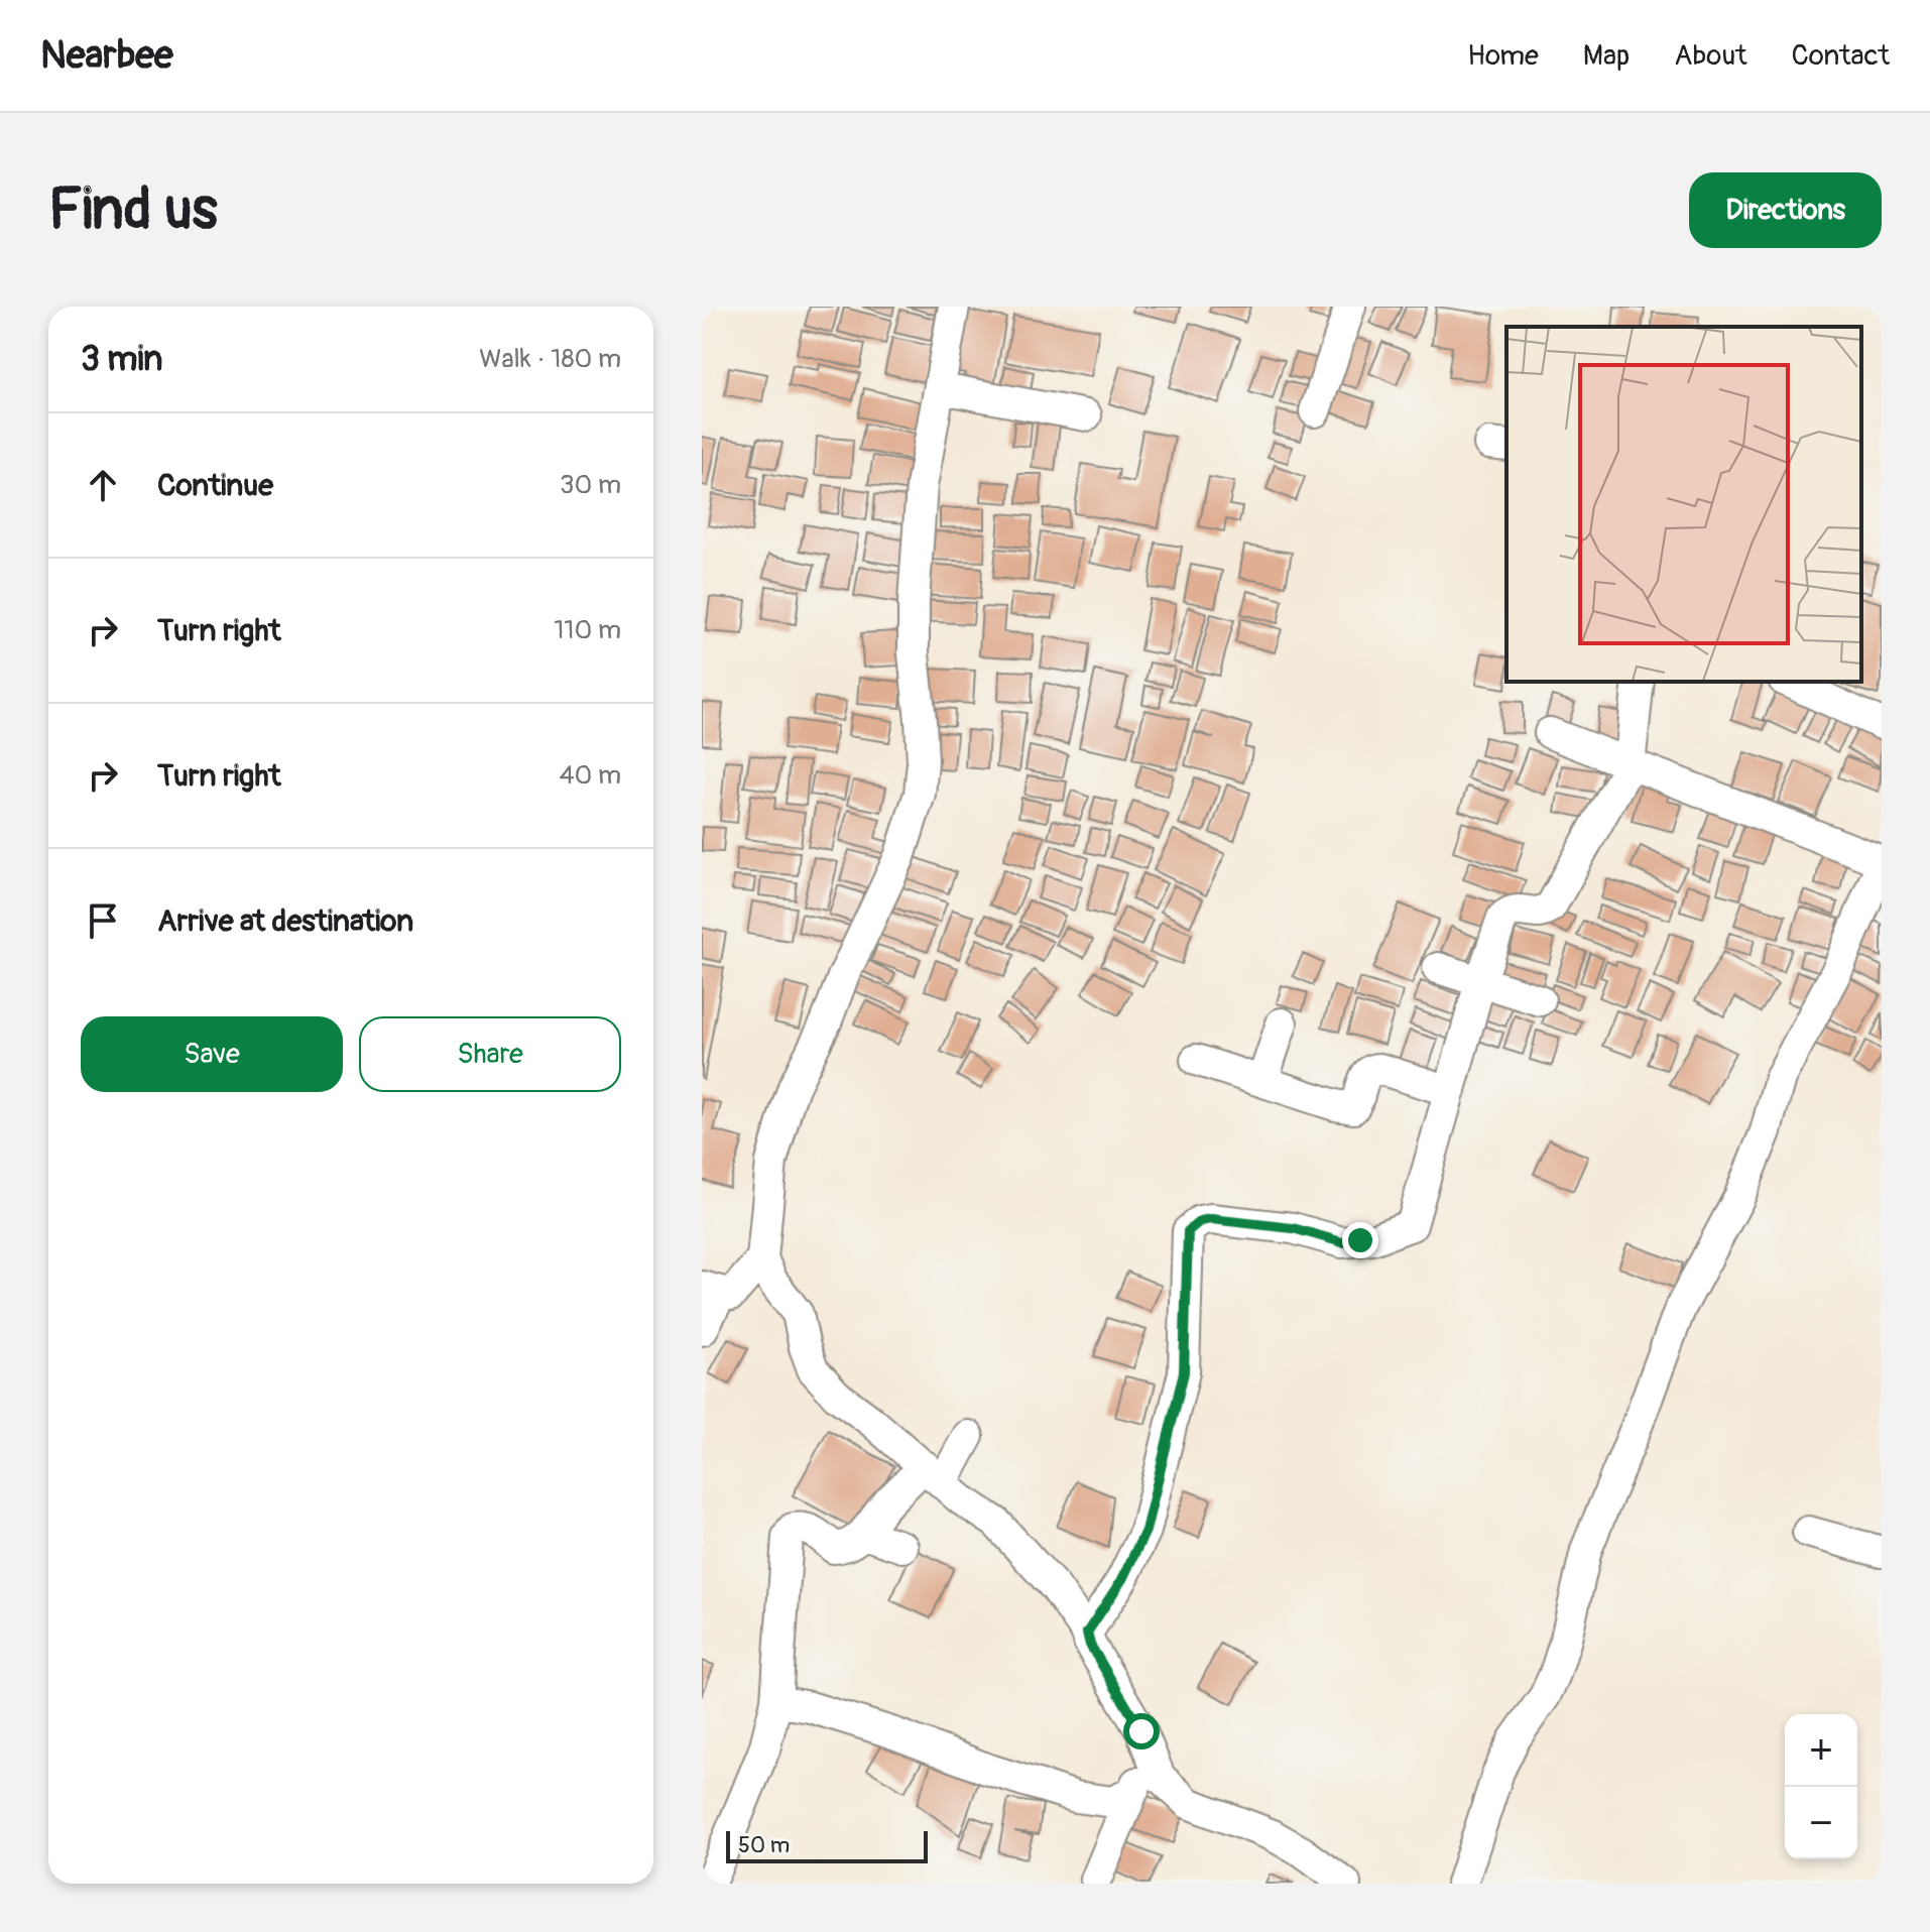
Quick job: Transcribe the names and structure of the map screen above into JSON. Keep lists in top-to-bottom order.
{
  "scale_bar": "50 m",
  "page": {
    "header": "Nearbee",
    "nav": [
      "Home",
      "Map",
      "About",
      "Contact"
    ],
    "buttons": [
      "Directions",
      ["Save", "Share"]
    ],
    "title": "Find us",
    "heading": ["3 min", "Walk · 180 m"],
    "list": [
      ["Continue", "30 m"],
      ["Turn right", "110 m"],
      ["Turn right", "40 m"],
      "Arrive at destination"
    ],
    "map_buttons": ["+", "−"],
    "scale": "50 m"
  }
}
